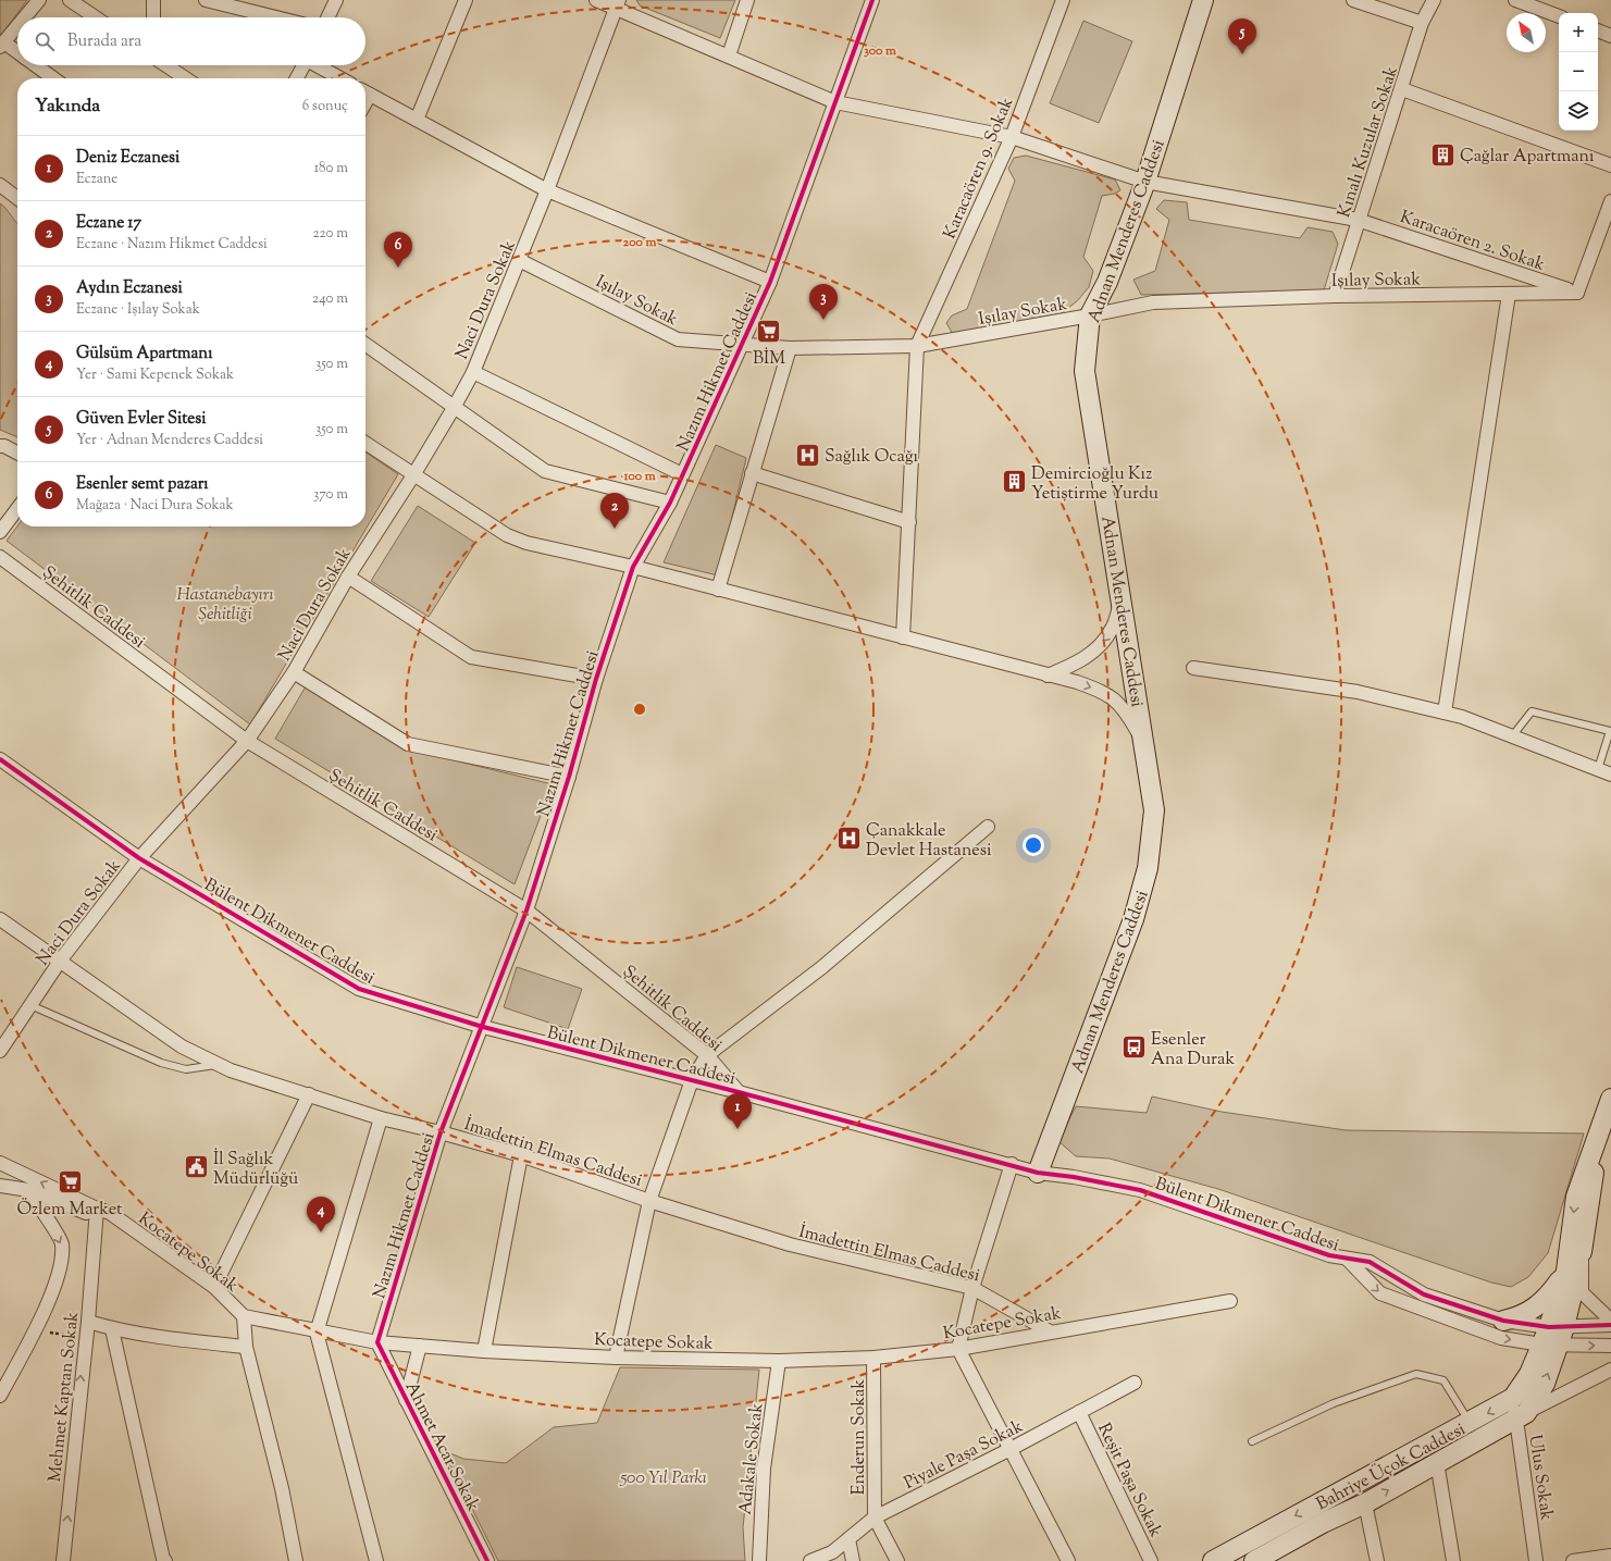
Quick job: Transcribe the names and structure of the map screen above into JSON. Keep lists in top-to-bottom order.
{
  "streets": {
    "street": [
      "Kınalı Kuzular Sokak",
      "Karacaören 9. Sokak",
      "Adnan Menderes Caddesi",
      "Karacaören 2. Sokak",
      "Işılay Sokak",
      "Naci Dura Sokak",
      "Nazım Hikmet Caddesi",
      "Şehitlik Caddesi",
      "Bülent Dikmener Caddesi",
      "İmadettin Elmas Caddesi",
      "Kocatepe Sokak",
      "Mehmet Kaptan Sokak",
      "Enderun Sokak",
      "Ahmet Acar Sokak",
      "Piyale Paşa Sokak",
      "Adakale Sokak",
      "Bahriye Üçok Caddesi",
      "Ulus Sokak",
      "Reşit Paşa Sokak"
    ]
  },
  "crossings": [
    ["Kınalı Kuzular Sokak", "Karacaören 2. Sokak"],
    ["Kınalı Kuzular Sokak", "Işılay Sokak"],
    ["Karacaören 9. Sokak", "Karacaören 2. Sokak"],
    ["Karacaören 9. Sokak", "Işılay Sokak"],
    ["Adnan Menderes Caddesi", "Karacaören 2. Sokak"],
    ["Adnan Menderes Caddesi", "Işılay Sokak"],
    ["Adnan Menderes Caddesi", "Bülent Dikmener Caddesi"],
    ["Karacaören 2. Sokak", "Işılay Sokak"],
    ["Karacaören 2. Sokak", "Naci Dura Sokak"],
    ["Karacaören 2. Sokak", "Nazım Hikmet Caddesi"],
    ["Işılay Sokak", "Naci Dura Sokak"],
    ["Işılay Sokak", "Nazım Hikmet Caddesi"],
    ["Naci Dura Sokak", "Şehitlik Caddesi"],
    ["Naci Dura Sokak", "Bülent Dikmener Caddesi"],
    ["Naci Dura Sokak", "İmadettin Elmas Caddesi"],
    ["Nazım Hikmet Caddesi", "Şehitlik Caddesi"],
    ["Nazım Hikmet Caddesi", "Bülent Dikmener Caddesi"],
    ["Nazım Hikmet Caddesi", "İmadettin Elmas Caddesi"],
    ["Nazım Hikmet Caddesi", "Kocatepe Sokak"],
    ["Nazım Hikmet Caddesi", "Ahmet Acar Sokak"],
    ["Şehitlik Caddesi", "Bülent Dikmener Caddesi"],
    ["Bülent Dikmener Caddesi", "Bahriye Üçok Caddesi"],
    ["İmadettin Elmas Caddesi", "Kocatepe Sokak"],
    ["Kocatepe Sokak", "Mehmet Kaptan Sokak"],
    ["Kocatepe Sokak", "Enderun Sokak"],
    ["Kocatepe Sokak", "Ahmet Acar Sokak"],
    ["Kocatepe Sokak", "Adakale Sokak"],
    ["Enderun Sokak", "Piyale Paşa Sokak"],
    ["Piyale Paşa Sokak", "Reşit Paşa Sokak"],
    ["Bahriye Üçok Caddesi", "Ulus Sokak"]
  ],
  "parks": ["Hastanebayırı Şehitliği", "500 Yıl Parkı"],
  "places": {
    "building": ["Çağlar Apartmanı", "Demircioğlu Kız Yetiştirme Yurdu"],
    "supermarket": ["BİM", "Özlem Market"],
    "hospital": ["Sağlık Ocağı", "Çanakkale Devlet Hastanesi"],
    "bus stop": ["Esenler Ana Durak"],
    "public building": ["İl Sağlık Müdürlüğü"]
  },
  "north": "top left",
  "page": {
    "map_buttons": ["+", "−"],
    "search": "Burada ara",
    "pins": [
      "5",
      "6",
      "3",
      "2",
      "1",
      "4"
    ],
    "heading": ["Yakında", "6 sonuç"],
    "list": [
      {
        "mark": "1",
        "name": "Deniz Eczanesi",
        "note": "Eczane",
        "value": "180 m"
      },
      {
        "mark": "2",
        "name": "Eczane 17",
        "note": "Eczane · Nazım Hikmet Caddesi",
        "value": "220 m"
      },
      {
        "mark": "3",
        "name": "Aydın Eczanesi",
        "note": "Eczane · Işılay Sokak",
        "value": "240 m"
      },
      {
        "mark": "4",
        "name": "Gülsüm Apartmanı",
        "note": "Yer · Sami Kepenek Sokak",
        "value": "350 m"
      },
      {
        "mark": "5",
        "name": "Güven Evler Sitesi",
        "note": "Yer · Adnan Menderes Caddesi",
        "value": "350 m"
      },
      {
        "mark": "6",
        "name": "Esenler semt pazarı",
        "note": "Mağaza · Naci Dura Sokak",
        "value": "370 m"
      }
    ]
  },
  "rings": ["300 m", "200 m", "100 m"]
}
